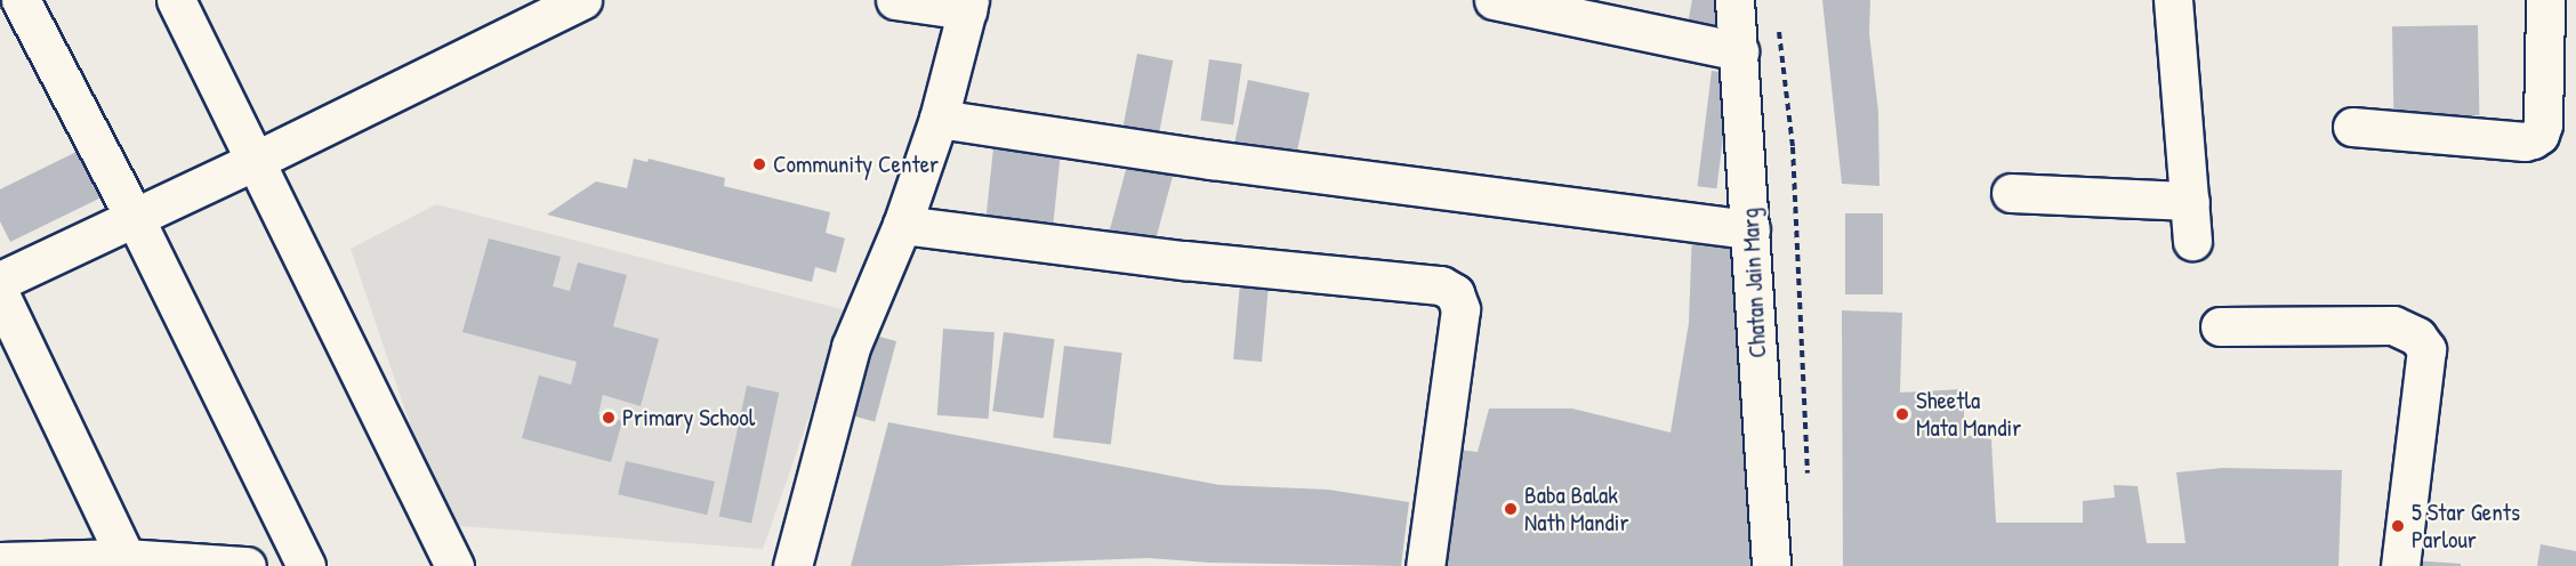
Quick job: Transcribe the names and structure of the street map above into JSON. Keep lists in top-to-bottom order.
{
  "streets": {
    "street": ["Chatan Jain Marg"]
  },
  "places": [
    "Community Center",
    "Sheetla Mata Mandir",
    "Primary School",
    "Baba Balak Nath Mandir",
    "5 Star Gents Parlour"
  ]
}
